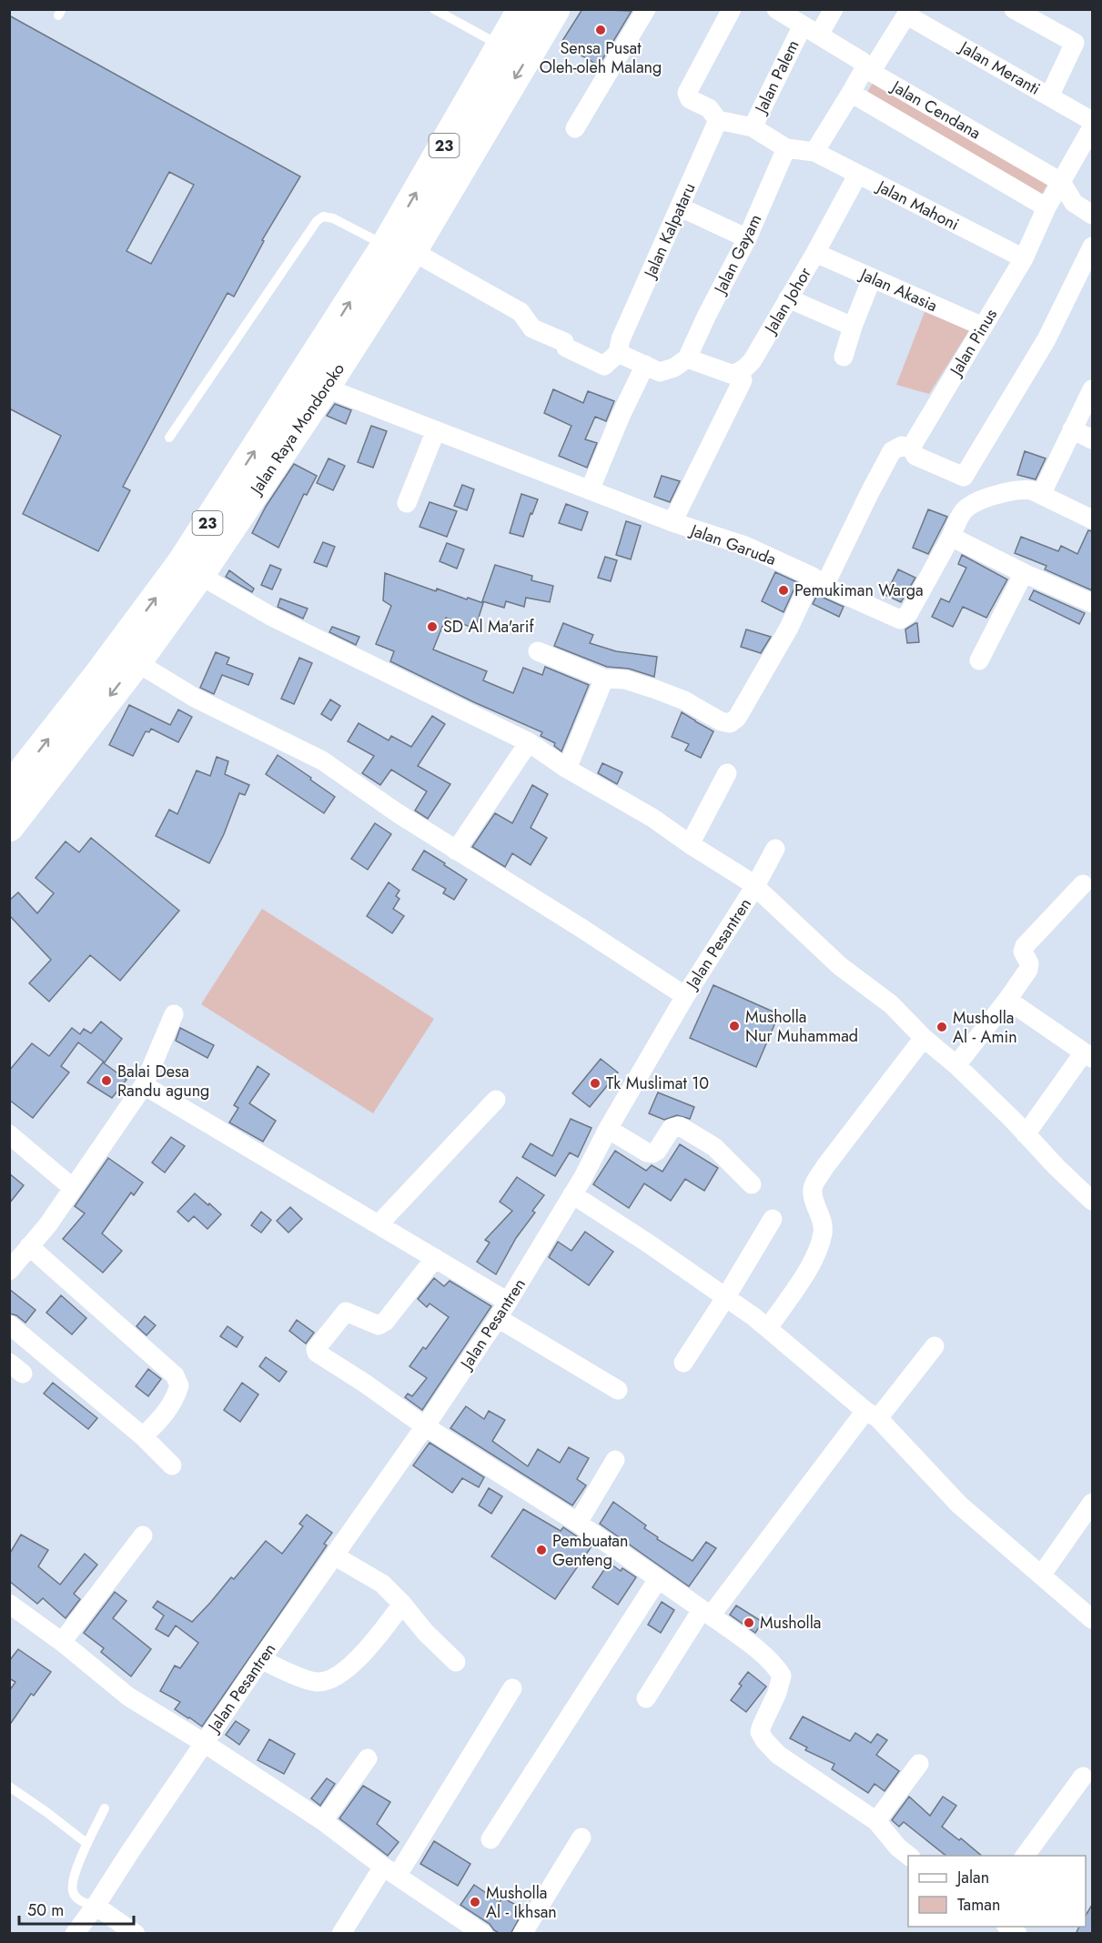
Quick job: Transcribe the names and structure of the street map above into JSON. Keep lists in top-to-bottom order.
{
  "streets": {
    "highway": ["23", "Jalan Raya Mondoroko"],
    "street": [
      "Jalan Meranti",
      "Jalan Palem",
      "Jalan Cendana",
      "Jalan Mahoni",
      "Jalan Kalpataru",
      "Jalan Gayam",
      "Jalan Akasia",
      "Jalan Johor",
      "Jalan Pinus",
      "Jalan Garuda",
      "Jalan Pesantren"
    ]
  },
  "crossings": [
    ["Jalan Palem", "Jalan Cendana"],
    ["Jalan Cendana", "Jalan Pinus"],
    ["Jalan Mahoni", "Jalan Gayam"],
    ["Jalan Mahoni", "Jalan Johor"],
    ["Jalan Mahoni", "Jalan Pinus"],
    ["Jalan Gayam", "Jalan Johor"],
    ["Jalan Akasia", "Jalan Johor"],
    ["Jalan Akasia", "Jalan Pinus"],
    ["Jalan Raya Mondoroko", "Jalan Garuda"]
  ],
  "places": [
    "Sensa Pusat Oleh-oleh Malang",
    "Pemukiman Warga",
    "SD Al Ma'arif",
    "Musholla Nur Muhammad",
    "Musholla Al - Amin",
    "Balai Desa Randu agung",
    "Tk Muslimat 10",
    "Pembuatan Genteng",
    "Musholla",
    "Musholla Al - Ikhsan"
  ],
  "legend": ["Jalan", "Taman"],
  "scale_bar": "50 m"
}
